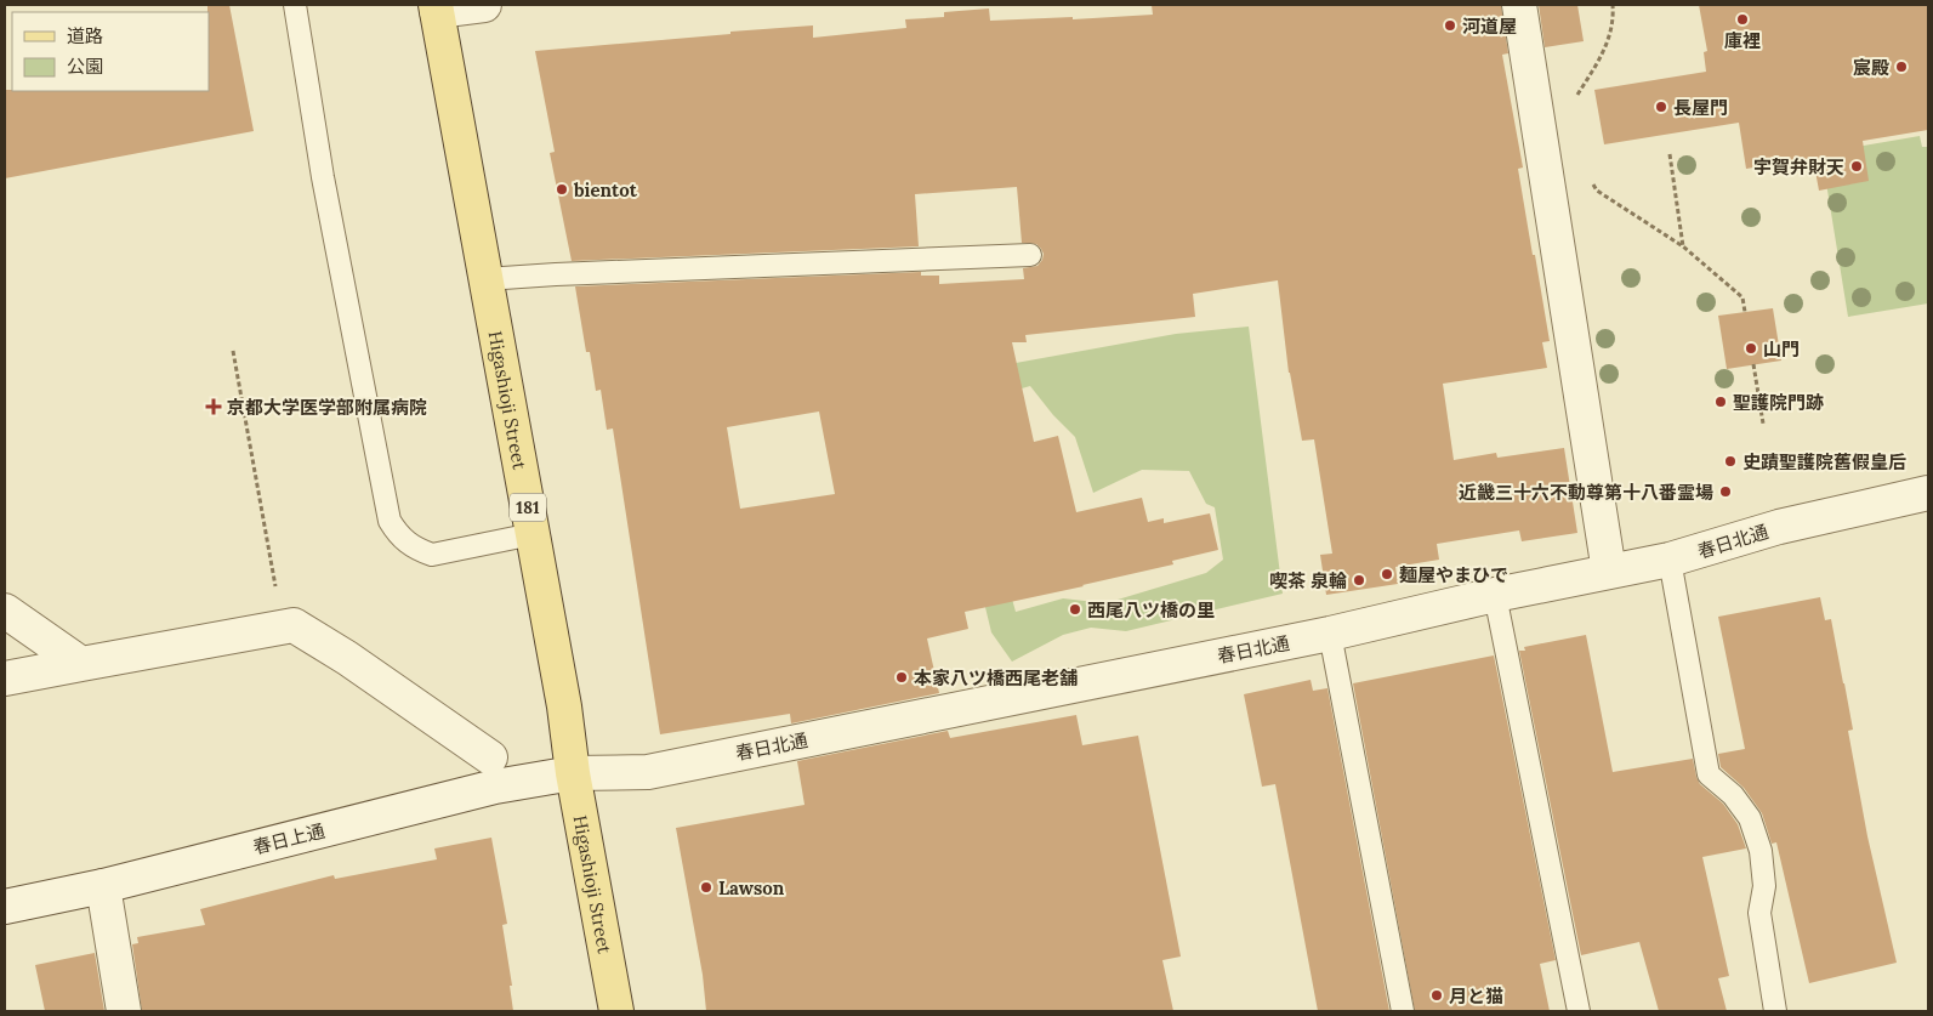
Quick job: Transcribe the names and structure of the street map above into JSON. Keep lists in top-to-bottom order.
{
  "streets": {
    "main road": ["Higashioji Street", "181"],
    "street": ["春日北通", "春日上通"]
  },
  "crossings": [
    ["Higashioji Street", "春日北通"],
    ["Higashioji Street", "春日上通"],
    ["春日北通", "春日上通"]
  ],
  "places": {
    "other": [
      "庫裡",
      "河道屋",
      "宸殿",
      "長屋門",
      "宇賀弁財天",
      "bientot",
      "山門",
      "聖護院門跡",
      "史蹟聖護院舊假皇后",
      "近畿三十六不動尊第十八番霊場",
      "麺屋やまひで",
      "喫茶 泉輪",
      "西尾八ツ橋の里",
      "本家八ツ橋西尾老舗",
      "Lawson",
      "月と猫"
    ],
    "health": ["京都大学医学部附属病院"]
  },
  "legend": ["道路", "公園"]
}
